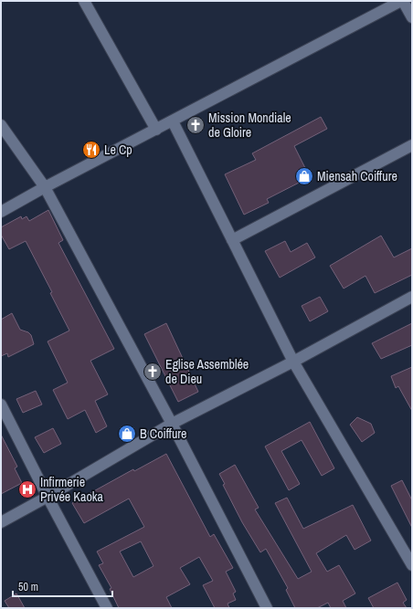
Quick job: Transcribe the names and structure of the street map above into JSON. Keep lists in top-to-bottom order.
{
  "places": {
    "church": ["Mission Mondiale de Gloire", "Eglise Assemblée de Dieu"],
    "restaurant": ["Le Cp"],
    "shop": ["Miensah Coiffure", "B Coiffure"],
    "hospital": ["Infirmerie Privée Kaoka"]
  },
  "scale_bar": "50 m"
}
